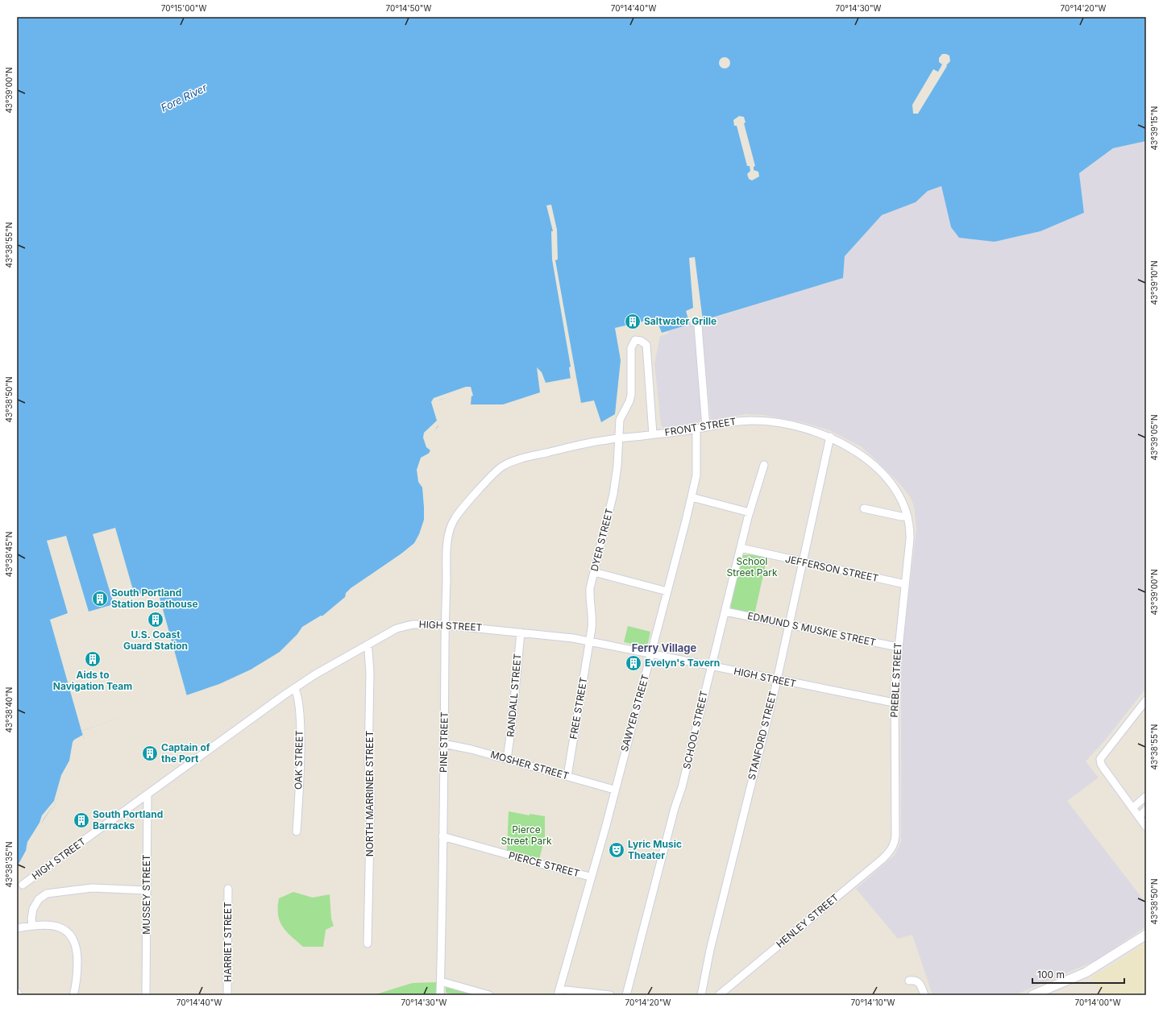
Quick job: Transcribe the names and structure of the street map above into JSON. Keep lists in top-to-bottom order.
{
  "streets": {
    "street": [
      "FRONT STREET",
      "DYER STREET",
      "JEFFERSON STREET",
      "HIGH STREET",
      "EDMUND S MUSKIE STREET",
      "PREBLE STREET",
      "RANDALL STREET",
      "FREE STREET",
      "SAWYER STREET",
      "SCHOOL STREET",
      "STANFORD STREET",
      "PINE STREET",
      "OAK STREET",
      "MOSHER STREET",
      "NORTH MARRINER STREET",
      "PIERCE STREET",
      "MUSSEY STREET",
      "HENLEY STREET",
      "HARRIET STREET"
    ]
  },
  "crossings": [
    ["FRONT STREET", "DYER STREET"],
    ["FRONT STREET", "PREBLE STREET"],
    ["FRONT STREET", "SAWYER STREET"],
    ["FRONT STREET", "STANFORD STREET"],
    ["FRONT STREET", "PINE STREET"],
    ["DYER STREET", "HIGH STREET"],
    ["DYER STREET", "FREE STREET"],
    ["JEFFERSON STREET", "PREBLE STREET"],
    ["JEFFERSON STREET", "SCHOOL STREET"],
    ["JEFFERSON STREET", "STANFORD STREET"],
    ["HIGH STREET", "PREBLE STREET"],
    ["HIGH STREET", "RANDALL STREET"],
    ["HIGH STREET", "FREE STREET"],
    ["HIGH STREET", "SAWYER STREET"],
    ["HIGH STREET", "SCHOOL STREET"],
    ["HIGH STREET", "STANFORD STREET"],
    ["HIGH STREET", "PINE STREET"],
    ["HIGH STREET", "OAK STREET"],
    ["HIGH STREET", "NORTH MARRINER STREET"],
    ["HIGH STREET", "MUSSEY STREET"],
    ["EDMUND S MUSKIE STREET", "PREBLE STREET"],
    ["EDMUND S MUSKIE STREET", "SCHOOL STREET"],
    ["EDMUND S MUSKIE STREET", "STANFORD STREET"],
    ["PREBLE STREET", "HENLEY STREET"],
    ["RANDALL STREET", "MOSHER STREET"],
    ["FREE STREET", "MOSHER STREET"],
    ["SAWYER STREET", "MOSHER STREET"],
    ["SAWYER STREET", "PIERCE STREET"],
    ["PINE STREET", "MOSHER STREET"],
    ["PINE STREET", "PIERCE STREET"]
  ],
  "districts": ["Ferry Village"],
  "water": ["Fore River"],
  "parks": ["School Street Park", "Pierce Street Park"],
  "places": {
    "building": [
      "Saltwater Grille",
      "South Portland Station Boathouse",
      "U.S. Coast Guard Station",
      "Aids to Navigation Team",
      "Evelyn's Tavern",
      "Captain of the Port",
      "South Portland Barracks"
    ],
    "theatre": ["Lyric Music Theater"]
  },
  "scale_bar": "100 m",
  "coordinates": [
    "70°15'00\"W",
    "70°14'50\"W",
    "70°14'40\"W",
    "70°14'30\"W",
    "70°14'20\"W",
    "43°39'00\"N",
    "43°39'15\"N",
    "43°38'55\"N",
    "43°39'10\"N",
    "43°38'50\"N",
    "43°39'05\"N",
    "43°38'45\"N",
    "43°38'40\"N",
    "43°38'35\"N",
    "70°14'10\"W",
    "70°14'00\"W"
  ]
}
